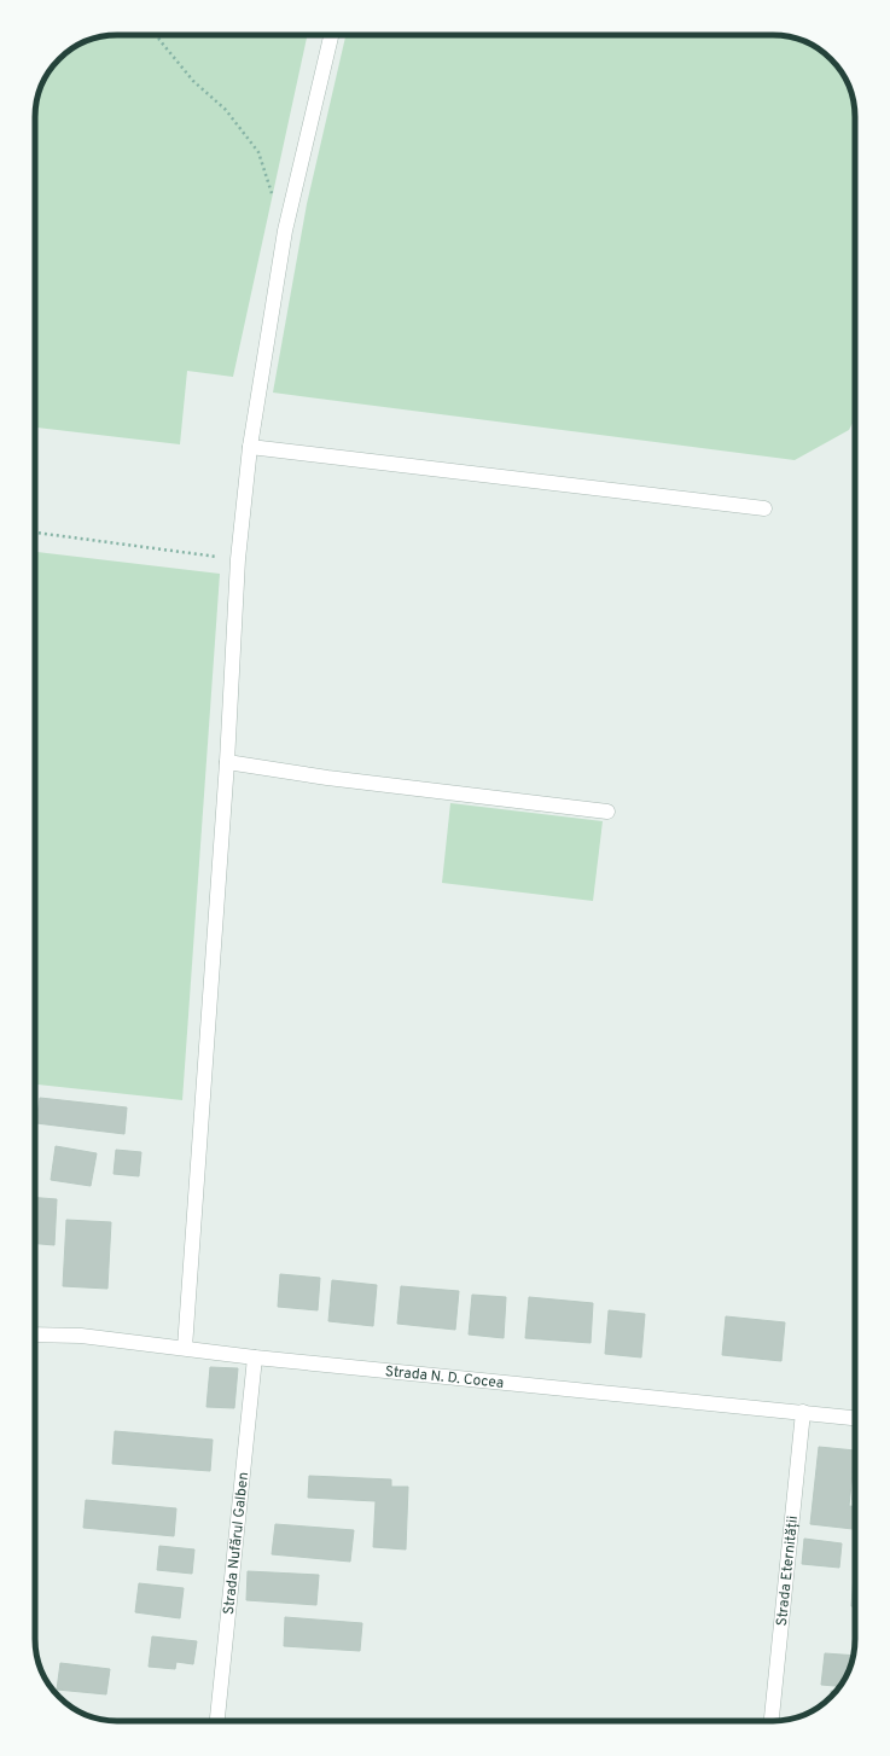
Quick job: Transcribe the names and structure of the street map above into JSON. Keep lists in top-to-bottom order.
{
  "streets": {
    "street": ["Strada N. D. Cocea", "Strada Nufărul Galben", "Strada Eternității"]
  },
  "crossings": [
    ["Strada N. D. Cocea", "Strada Nufărul Galben"],
    ["Strada N. D. Cocea", "Strada Eternității"]
  ]
}
